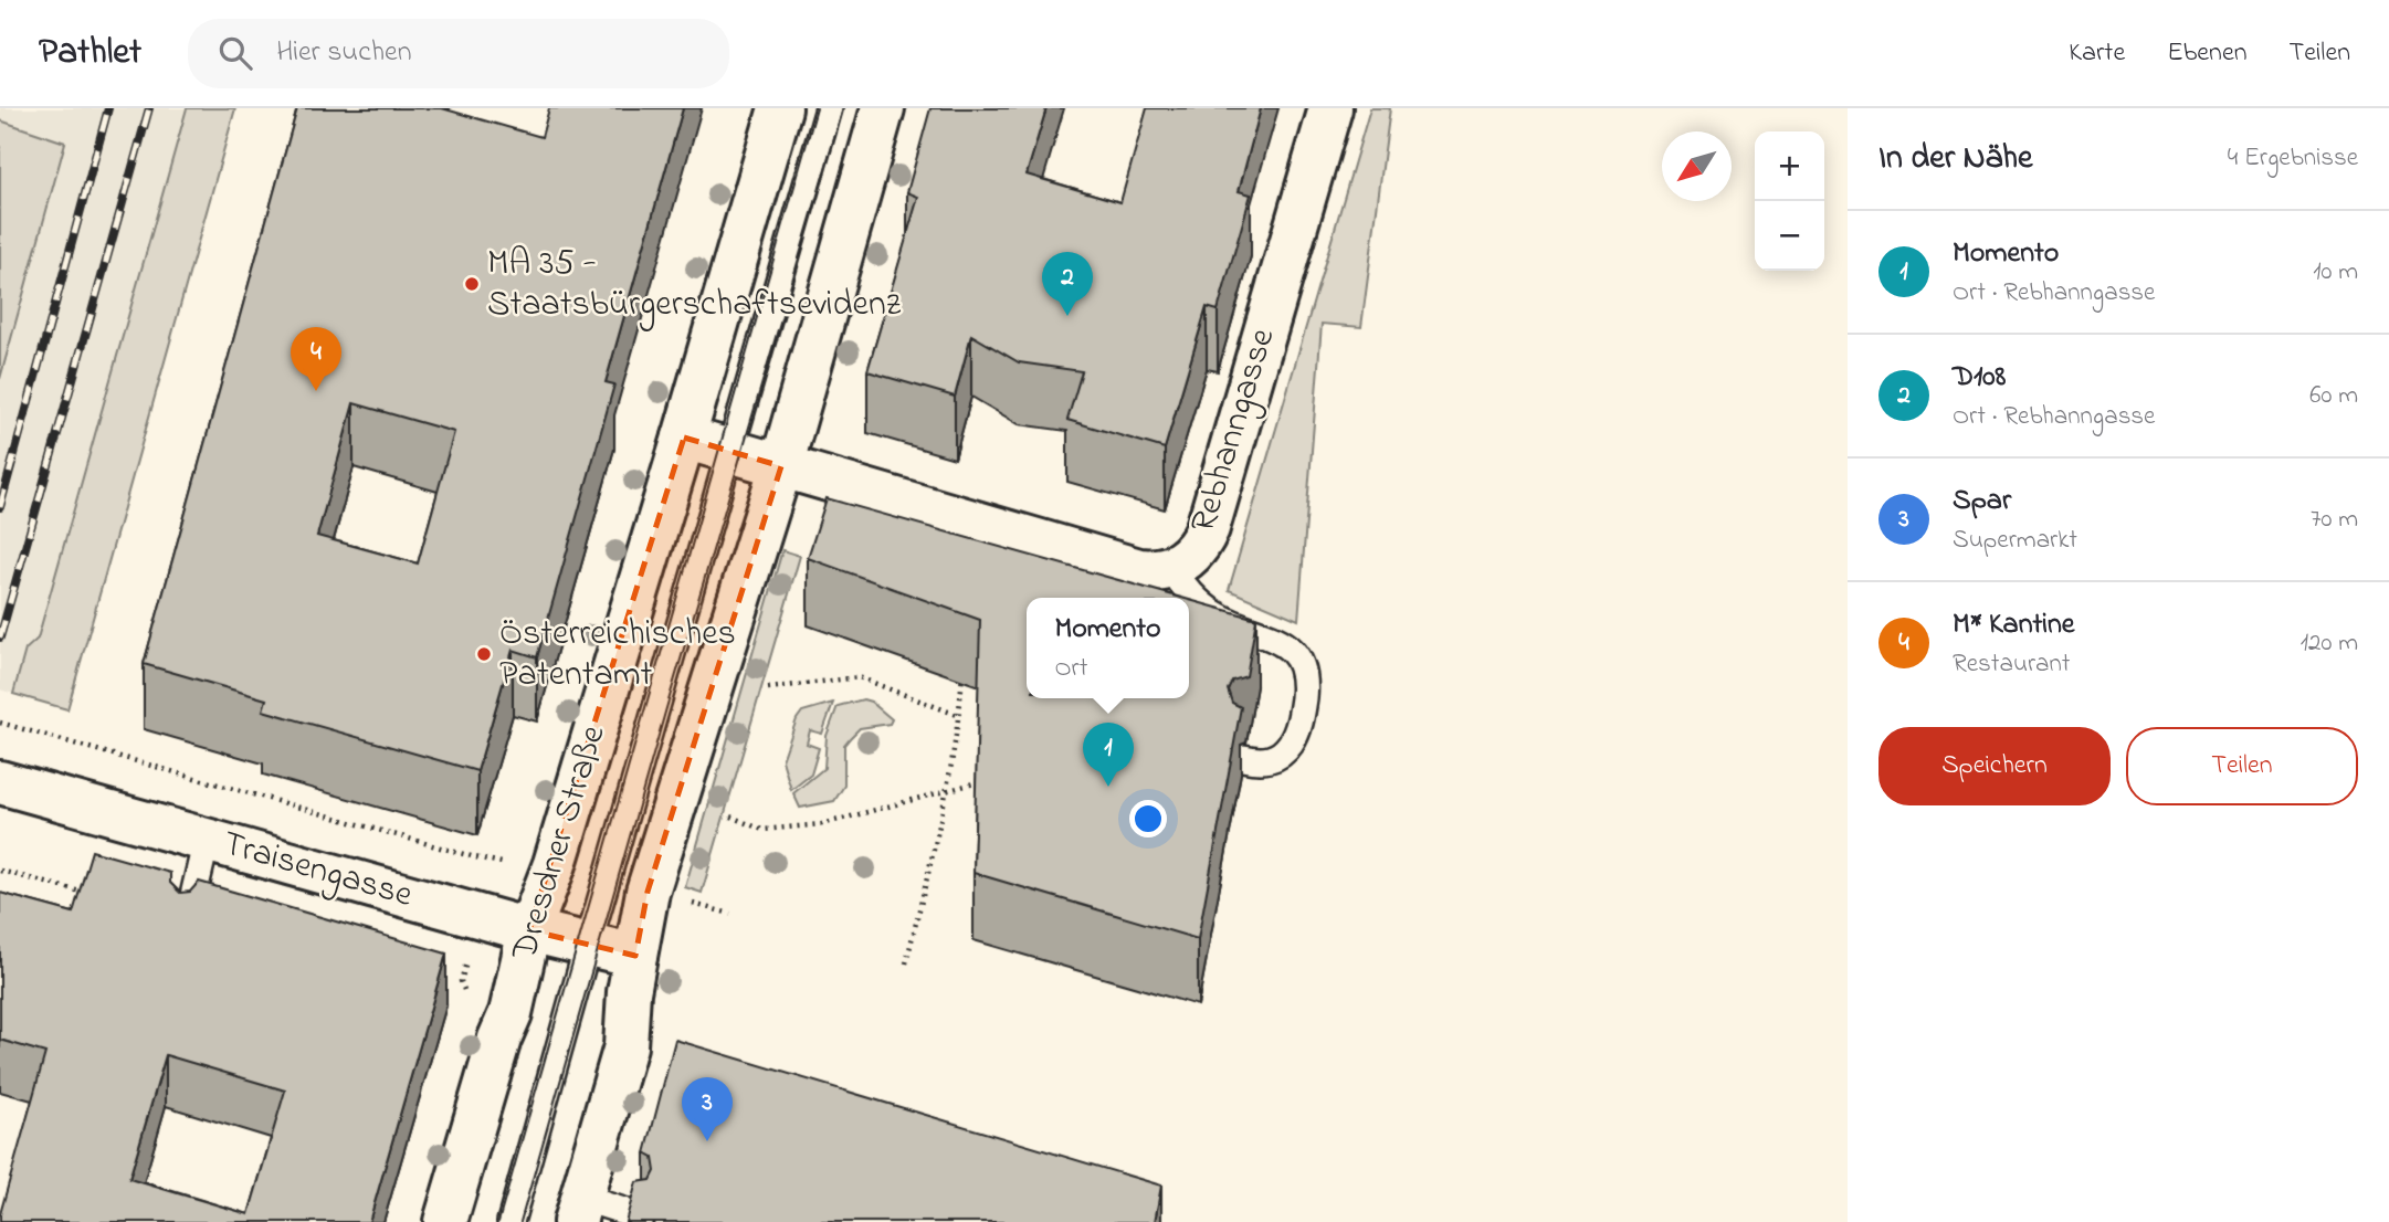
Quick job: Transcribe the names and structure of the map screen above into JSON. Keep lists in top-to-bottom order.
{
  "streets": {
    "main road": ["Rebhanngasse", "Dresdner Straße", "Traisengasse"]
  },
  "crossings": [
    ["Rebhanngasse", "Dresdner Straße"],
    ["Dresdner Straße", "Traisengasse"]
  ],
  "places": ["MA 35 - Staatsbürgerschaftsevidenz", "Österreichisches Patentamt"],
  "north": "bottom left",
  "page": {
    "header": "Pathlet",
    "search": "Hier suchen",
    "nav": ["Karte", "Ebenen", "Teilen"],
    "heading": ["In der Nähe", "4 Ergebnisse"],
    "map_buttons": ["+", "−"],
    "list": [
      {
        "mark": "1",
        "name": "Momento",
        "note": "Ort · Rebhanngasse",
        "value": "10 m"
      },
      {
        "mark": "2",
        "name": "D108",
        "note": "Ort · Rebhanngasse",
        "value": "60 m"
      },
      {
        "mark": "3",
        "name": "Spar",
        "note": "Supermarkt",
        "value": "70 m"
      },
      {
        "mark": "4",
        "name": "M* Kantine",
        "note": "Restaurant",
        "value": "120 m"
      }
    ],
    "pins": [
      "2",
      "4",
      "1",
      "3"
    ],
    "popup": ["Momento", "Ort"],
    "buttons": ["Speichern", "Teilen"]
  }
}
